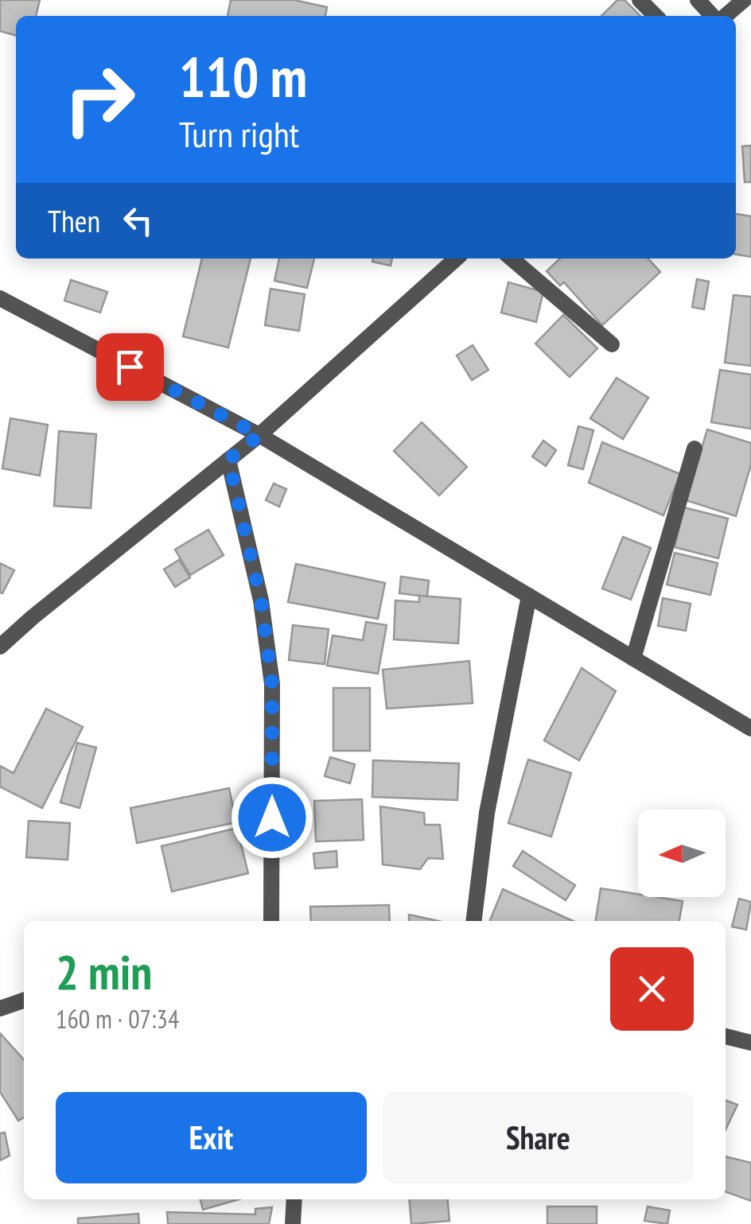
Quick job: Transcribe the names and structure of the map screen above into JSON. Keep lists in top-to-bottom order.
{
  "north": "left",
  "page": {
    "turn": ["110 m", "Turn right"],
    "then": "Then",
    "heading": ["2 min", "160 m · 07:34"],
    "buttons": ["Exit", "Share"]
  }
}
